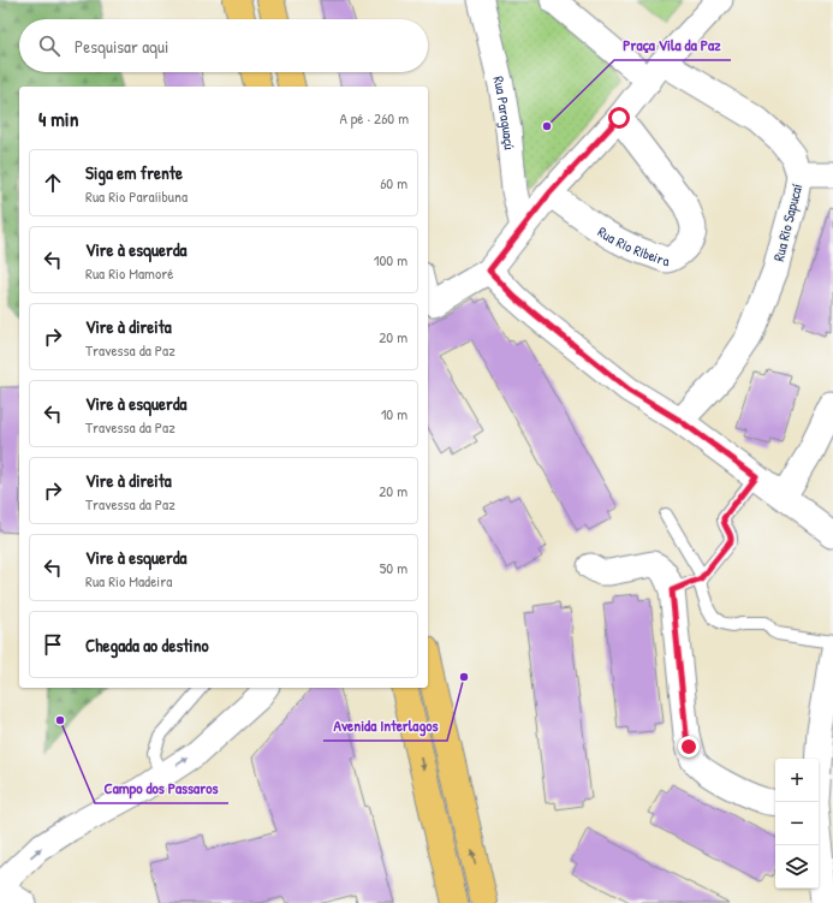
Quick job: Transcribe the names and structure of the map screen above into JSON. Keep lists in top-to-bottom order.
{
  "streets": {
    "street": ["Rua Paraguaçú", "Rua Rio Sapucaí", "Rua Rio Ribeira"]
  },
  "places": ["Praça Vila da Paz", "Avenida Interlagos", "Campo dos Passaros"],
  "page": {
    "search": "Pesquisar aqui",
    "heading": ["4 min", "A pé · 260 m"],
    "list": [
      ["Siga em frente", "Rua Rio Paraíibuna", "60 m"],
      ["Vire à esquerda", "Rua Rio Mamoré", "100 m"],
      ["Vire à direita", "Travessa da Paz", "20 m"],
      ["Vire à esquerda", "Travessa da Paz", "10 m"],
      ["Vire à direita", "Travessa da Paz", "20 m"],
      ["Vire à esquerda", "Rua Rio Madeira", "50 m"],
      "Chegada ao destino"
    ],
    "map_buttons": ["+", "−"]
  }
}
